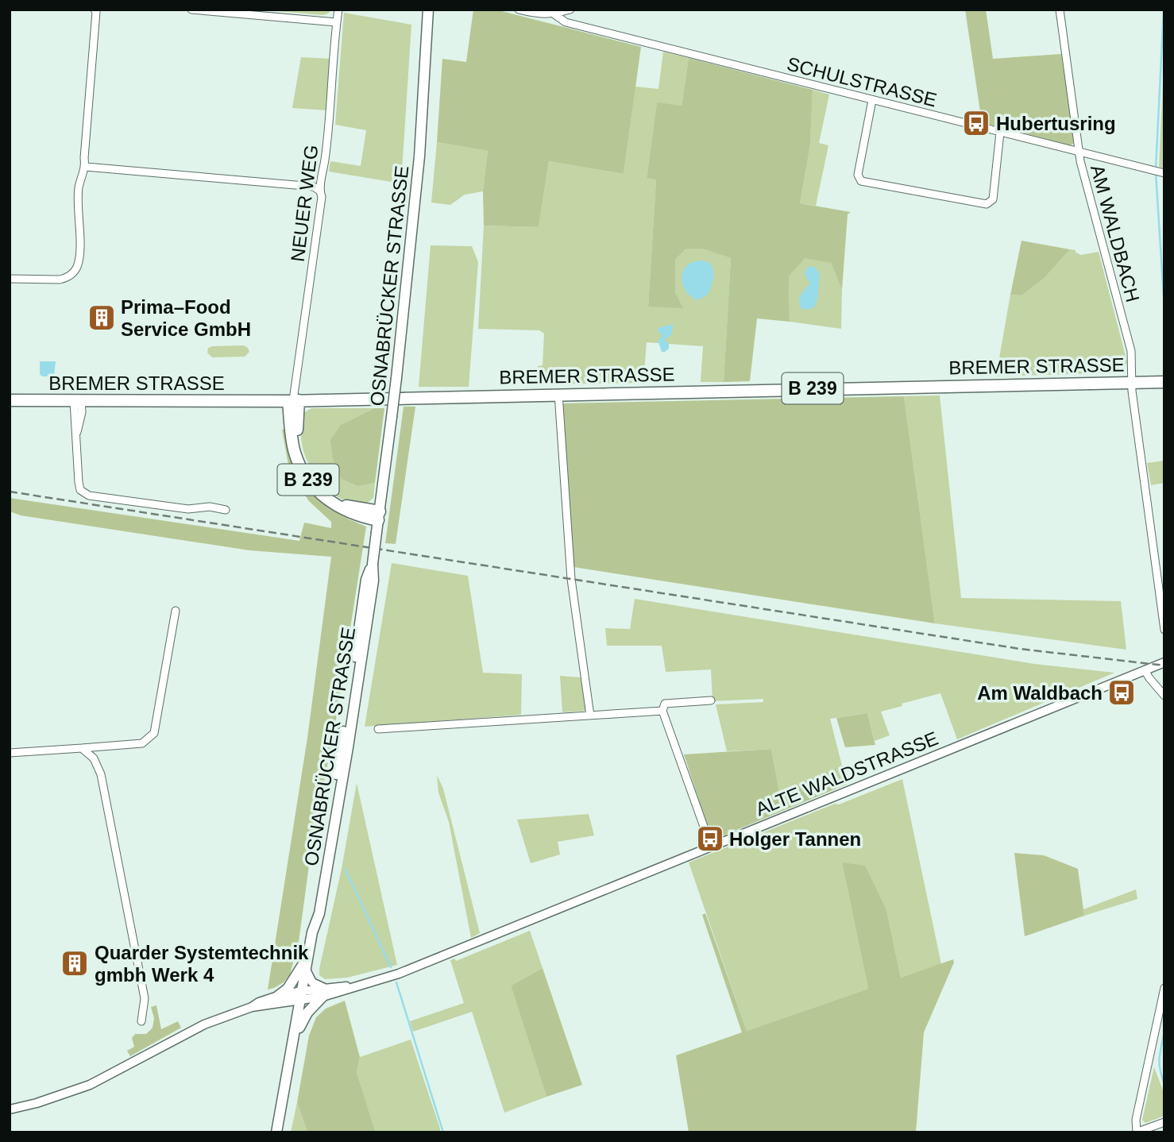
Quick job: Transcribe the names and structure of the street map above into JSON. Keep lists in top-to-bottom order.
{
  "streets": {
    "main road": ["OSNABRÜCKER STRASSE", "BREMER STRASSE", "B 239"],
    "street": [
      "SCHULSTRASSE",
      "NEUER WEG",
      "AM WALDBACH",
      "ALTE WALDSTRASSE"
    ]
  },
  "crossings": [
    ["SCHULSTRASSE", "AM WALDBACH"],
    ["NEUER WEG", "BREMER STRASSE"],
    ["NEUER WEG", "B 239"],
    ["AM WALDBACH", "BREMER STRASSE"],
    ["OSNABRÜCKER STRASSE", "B 239"],
    ["OSNABRÜCKER STRASSE", "ALTE WALDSTRASSE"],
    ["BREMER STRASSE", "B 239"]
  ],
  "places": {
    "bus stop": ["Hubertusring", "Am Waldbach", "Holger Tannen"],
    "building": ["Prima–Food Service GmbH", "Quarder Systemtechnik gmbh Werk 4"]
  }
}
